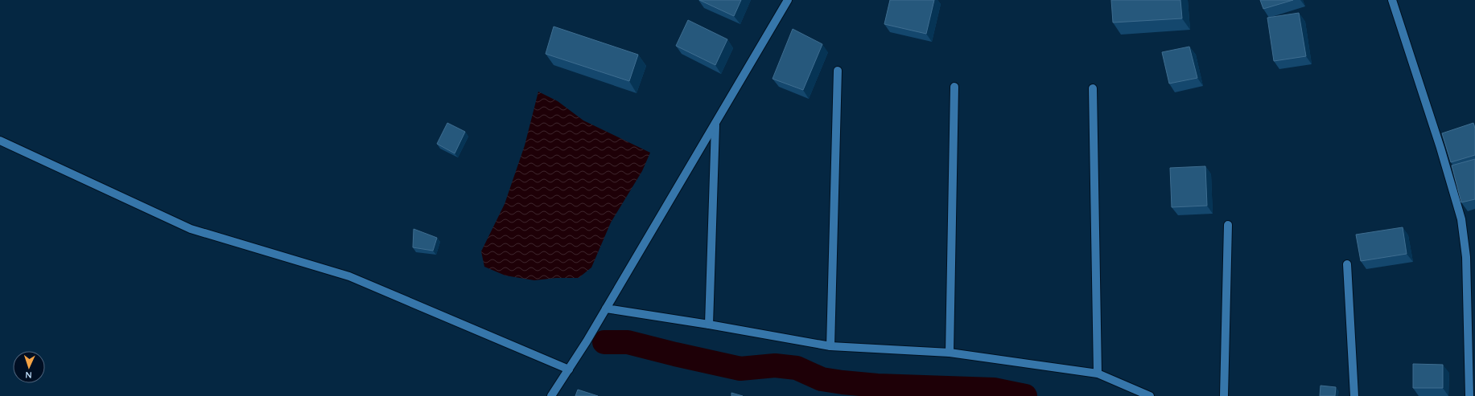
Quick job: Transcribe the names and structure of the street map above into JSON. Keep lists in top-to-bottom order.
{
  "north": "bottom"
}
